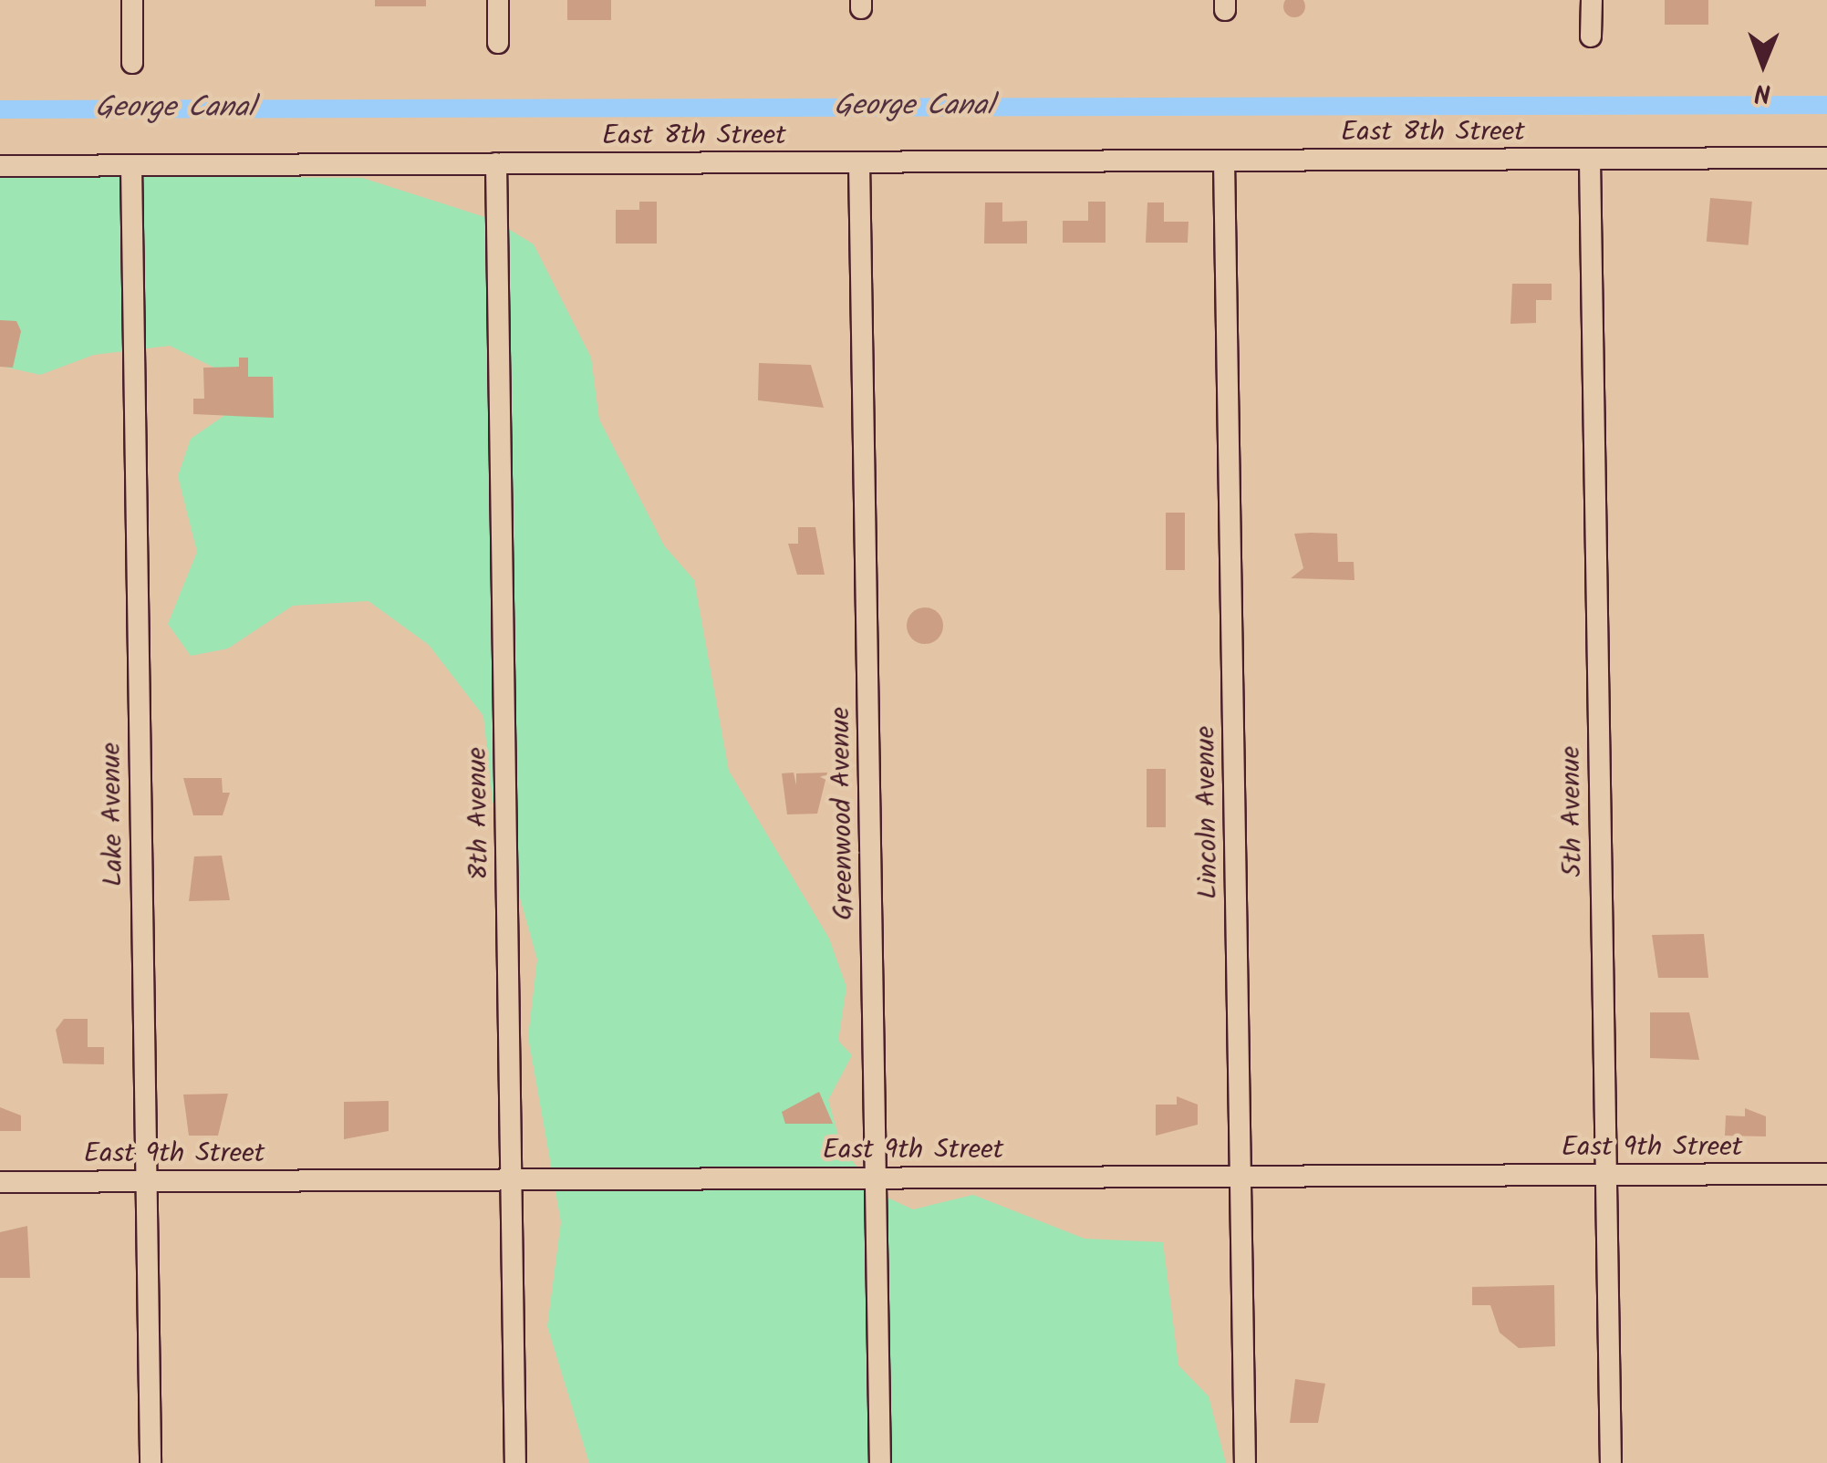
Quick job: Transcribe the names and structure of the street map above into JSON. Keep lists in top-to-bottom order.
{
  "streets": {
    "street": [
      "East 8th Street",
      "5th Avenue",
      "Lincoln Avenue",
      "8th Avenue",
      "Greenwood Avenue",
      "Lake Avenue",
      "East 9th Street"
    ]
  },
  "crossings": [
    ["East 8th Street", "5th Avenue"],
    ["East 8th Street", "Lincoln Avenue"],
    ["East 8th Street", "8th Avenue"],
    ["East 8th Street", "Greenwood Avenue"],
    ["East 8th Street", "Lake Avenue"],
    ["5th Avenue", "East 9th Street"],
    ["Lincoln Avenue", "East 9th Street"],
    ["8th Avenue", "East 9th Street"],
    ["Greenwood Avenue", "East 9th Street"],
    ["Lake Avenue", "East 9th Street"]
  ],
  "water": ["George Canal"],
  "north": "bottom"
}
